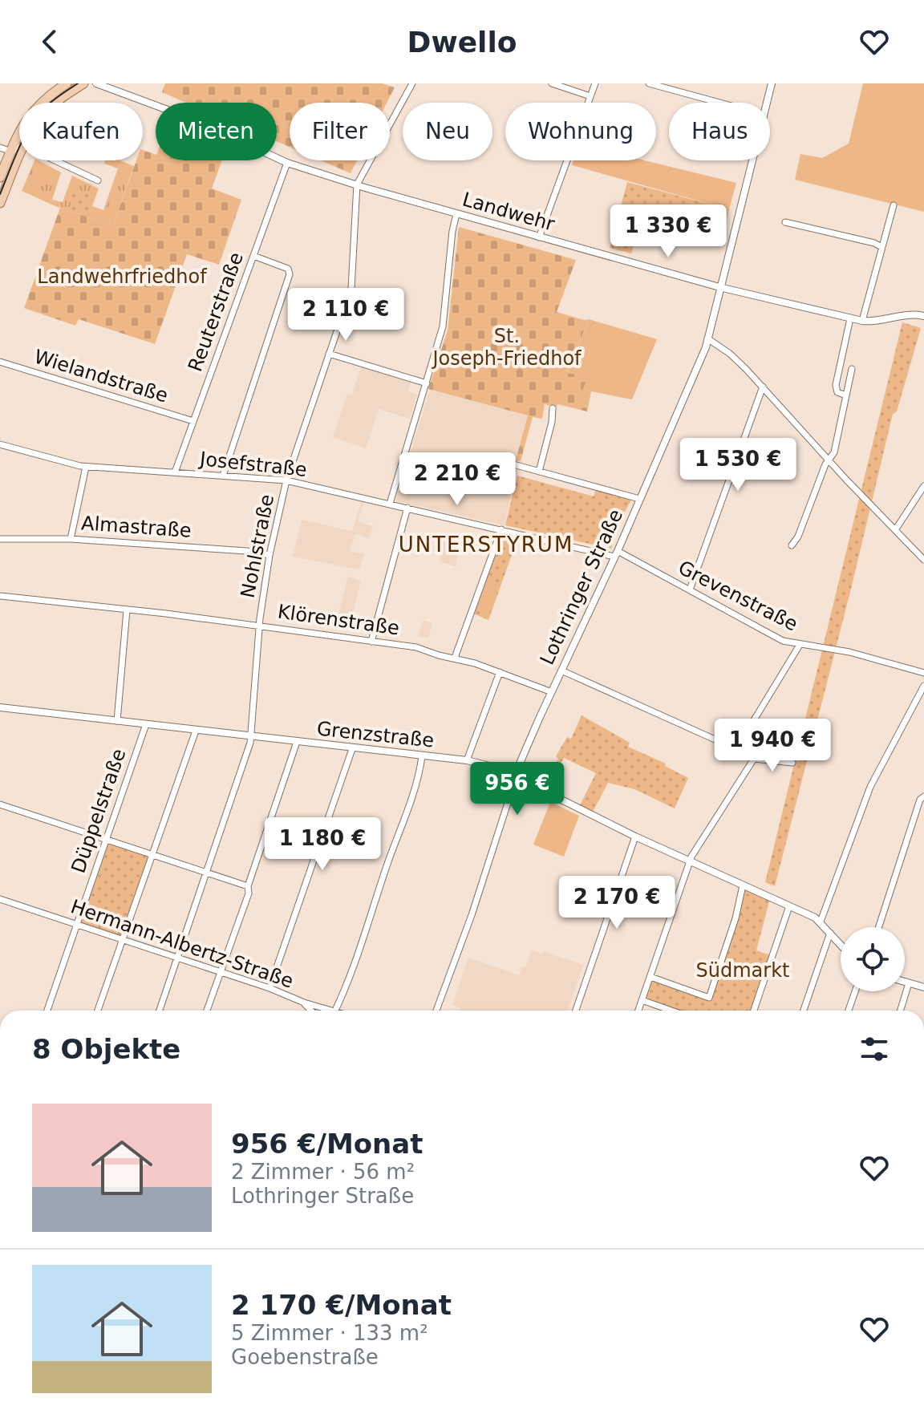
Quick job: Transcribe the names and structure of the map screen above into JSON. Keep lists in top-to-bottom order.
{
  "streets": {
    "street": [
      "Landwehr",
      "Reuterstraße",
      "Wielandstraße",
      "Josefstraße",
      "Almastraße",
      "Nohlstraße",
      "Lothringer Straße",
      "Grevenstraße",
      "Klörenstraße",
      "Grenzstraße",
      "Düppelstraße",
      "Hermann-Albertz-Straße"
    ]
  },
  "crossings": [
    ["Landwehr", "Reuterstraße"],
    ["Landwehr", "Nohlstraße"],
    ["Landwehr", "Lothringer Straße"],
    ["Reuterstraße", "Wielandstraße"],
    ["Reuterstraße", "Josefstraße"],
    ["Josefstraße", "Nohlstraße"],
    ["Josefstraße", "Lothringer Straße"],
    ["Josefstraße", "Grevenstraße"],
    ["Almastraße", "Nohlstraße"],
    ["Nohlstraße", "Klörenstraße"],
    ["Nohlstraße", "Grenzstraße"],
    ["Nohlstraße", "Hermann-Albertz-Straße"],
    ["Lothringer Straße", "Grevenstraße"],
    ["Lothringer Straße", "Klörenstraße"],
    ["Lothringer Straße", "Grenzstraße"],
    ["Grenzstraße", "Düppelstraße"],
    ["Düppelstraße", "Hermann-Albertz-Straße"]
  ],
  "districts": ["UNTERSTYRUM"],
  "parks": ["Landwehrfriedhof", "St. Joseph-Friedhof", "Südmarkt"],
  "page": {
    "header": "Dwello",
    "chip": [
      "Kaufen",
      "Mieten",
      "Filter",
      "Neu",
      "Wohnung",
      "Haus"
    ],
    "price": [
      "1 330 €",
      "2 110 €",
      "1 530 €",
      "2 210 €",
      "1 940 €",
      "956 €",
      "1 180 €",
      "2 170 €"
    ],
    "heading": "8 Objekte",
    "list": [
      {
        "name": "956 €/Monat",
        "note": "2 Zimmer · 56 m² · Lothringer Straße"
      },
      {
        "name": "2 170 €/Monat",
        "note": "5 Zimmer · 133 m² · Goebenstraße"
      }
    ]
  }
}
